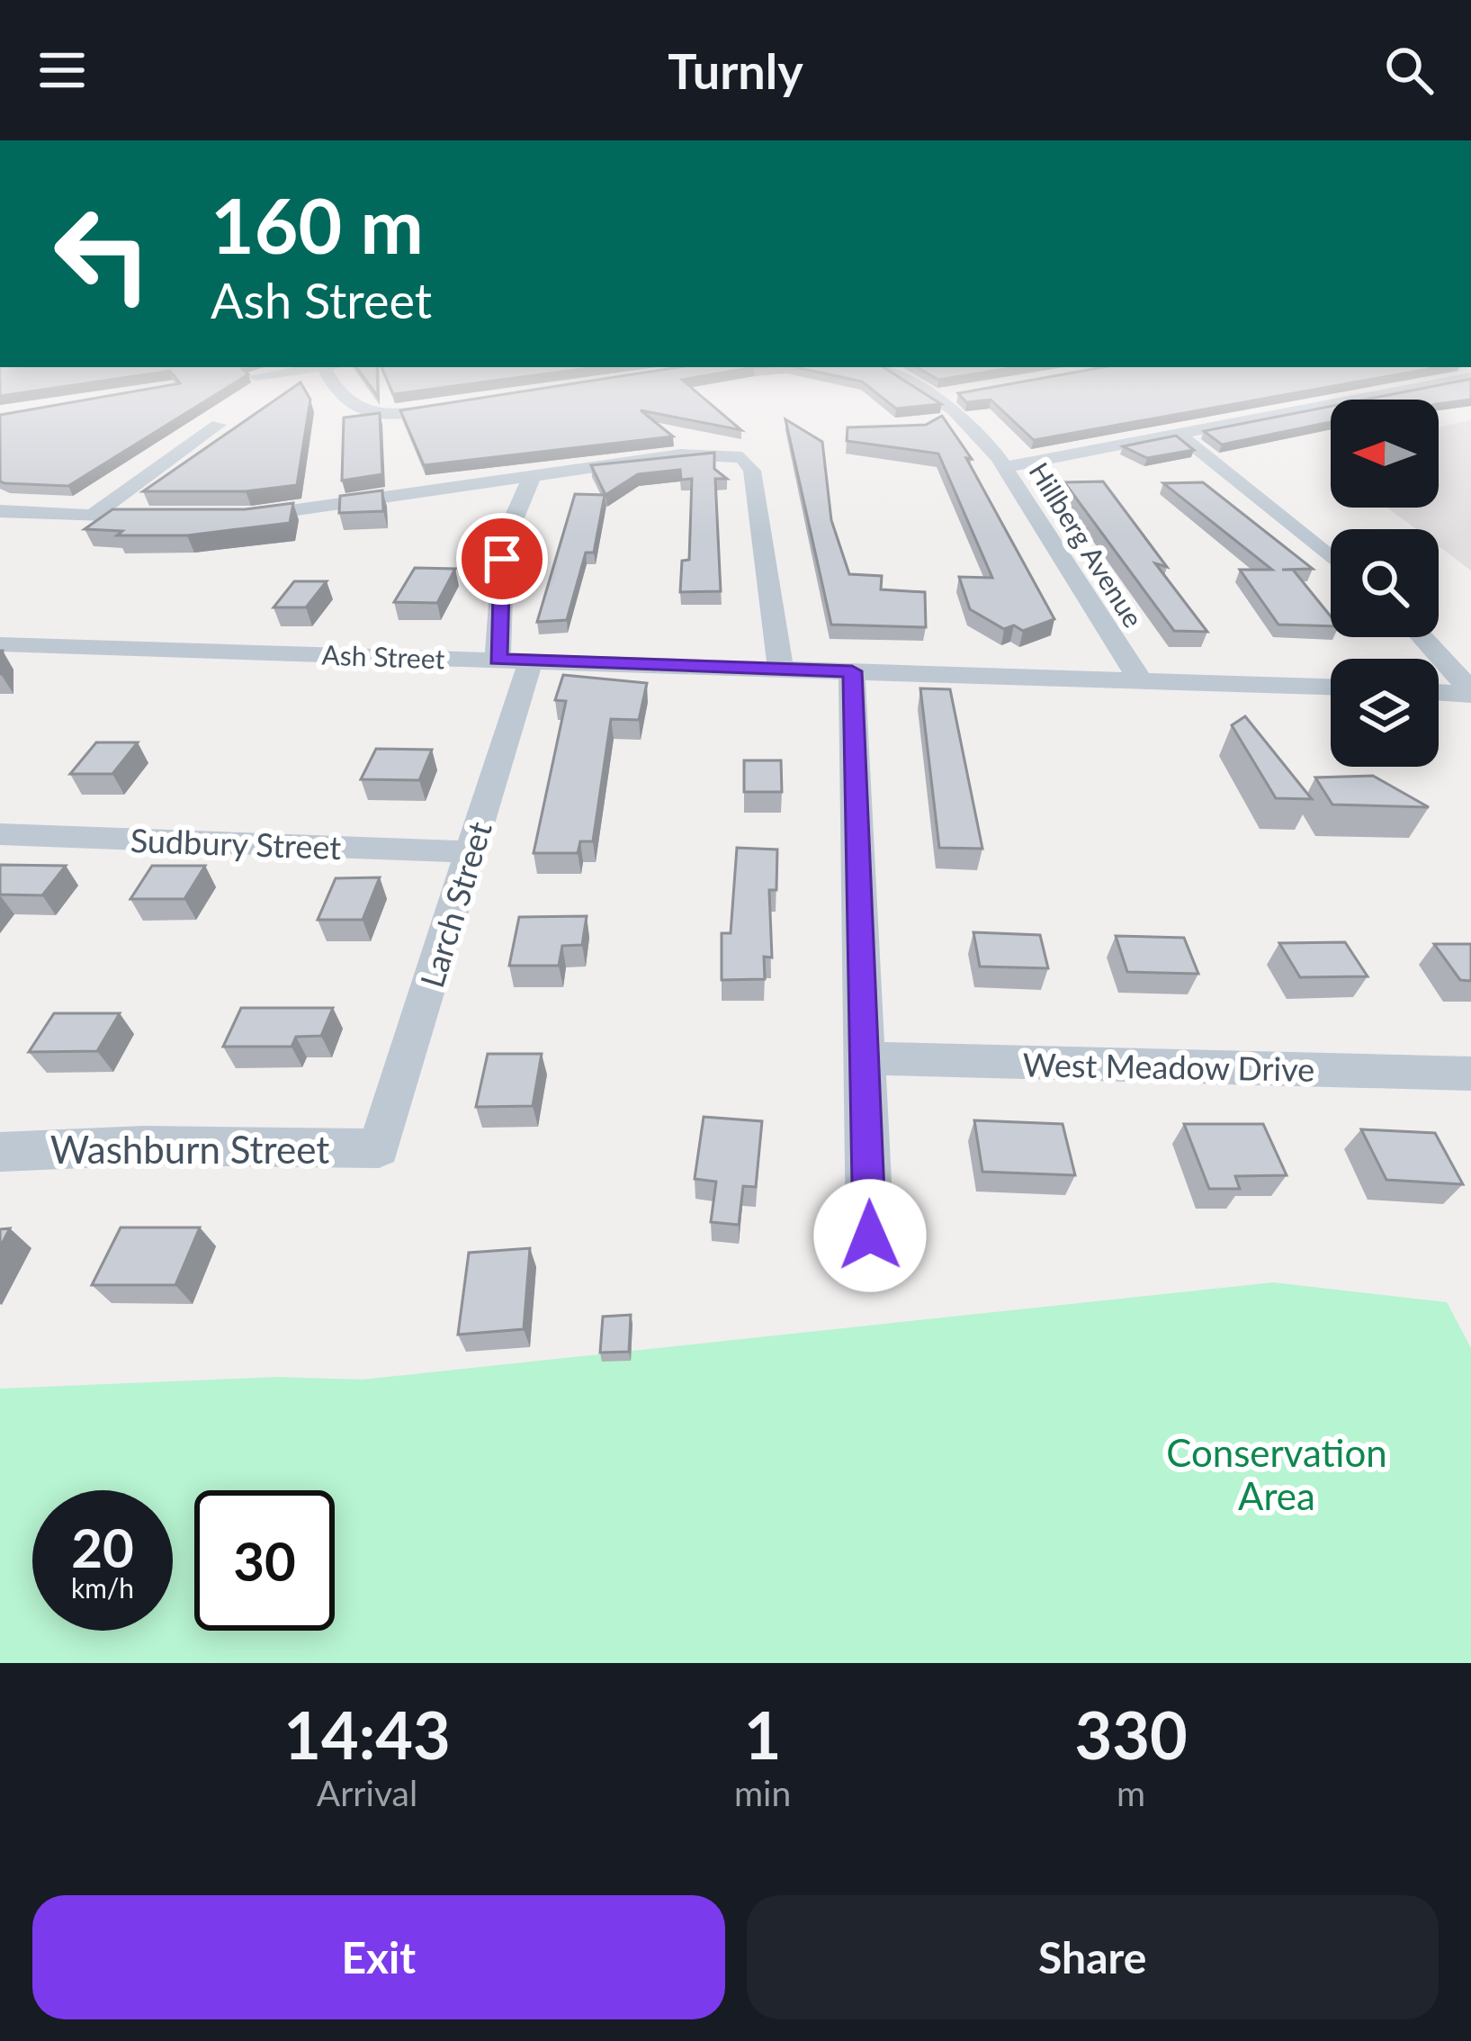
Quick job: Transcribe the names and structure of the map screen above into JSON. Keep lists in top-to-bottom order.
{
  "streets": {
    "street": [
      "Hillberg Avenue",
      "Ash Street",
      "Sudbury Street",
      "Larch Street",
      "West Meadow Drive",
      "Washburn Street"
    ]
  },
  "crossings": [
    ["Hillberg Avenue", "Ash Street"],
    ["Ash Street", "Larch Street"],
    ["Sudbury Street", "Larch Street"],
    ["Larch Street", "Washburn Street"]
  ],
  "parks": ["Conservation Area"],
  "north": "left",
  "page": {
    "header": "Turnly",
    "turn": ["160 m", "Ash Street"],
    "speed": "20 km/h",
    "limit": "30",
    "eta": [
      "14:43",
      "Arrival",
      "1",
      "min",
      "330",
      "m"
    ],
    "buttons": ["Exit", "Share"]
  }
}
